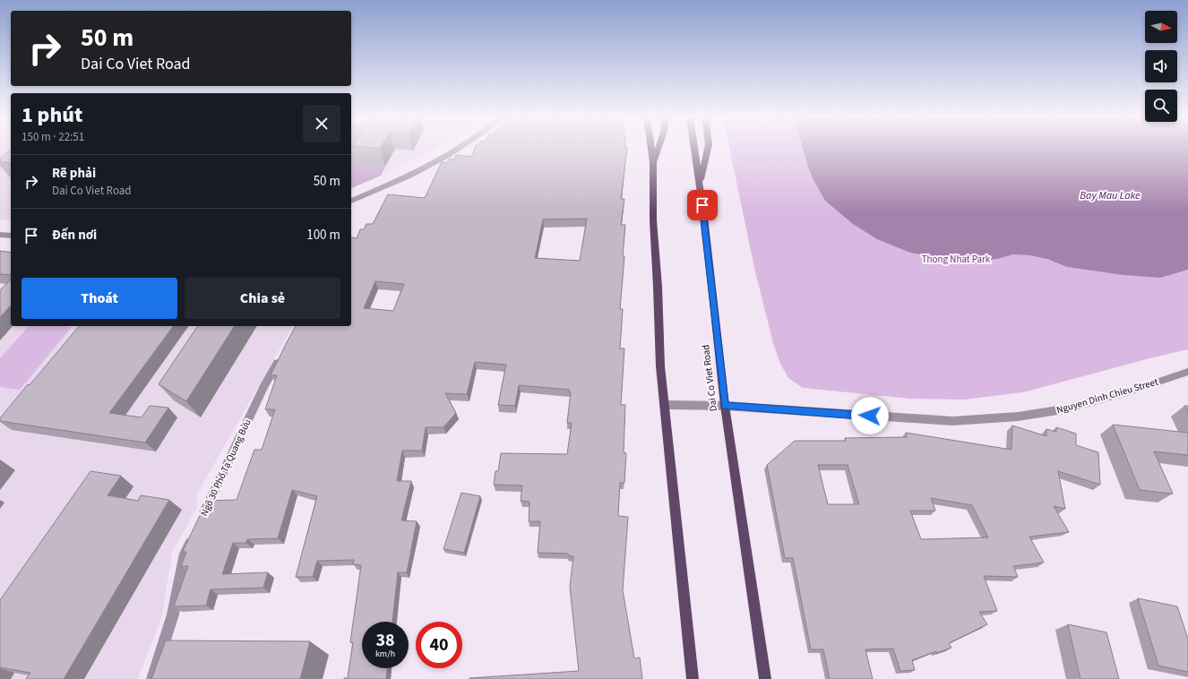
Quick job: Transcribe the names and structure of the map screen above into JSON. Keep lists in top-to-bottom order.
{
  "streets": {
    "main road": ["Dai Co Viet Road"],
    "street": ["Nguyen Dinh Chieu Street", "Ngõ 30 Phố Tạ Quang Bửu"]
  },
  "crossings": [
    ["Dai Co Viet Road", "Nguyen Dinh Chieu Street"]
  ],
  "water": ["Bay Mau Lake"],
  "parks": ["Thong Nhat Park"],
  "north": "right",
  "page": {
    "turn": ["50 m", "Dai Co Viet Road"],
    "heading": ["1 phút", "150 m · 22:51"],
    "list": [
      {
        "name": "Rẽ phải",
        "note": "Dai Co Viet Road",
        "value": "50 m"
      },
      {
        "name": "Đến nơi",
        "value": "100 m"
      }
    ],
    "buttons": ["Thoát", "Chia sẻ"],
    "speed": "38 km/h",
    "limit": "40"
  }
}
